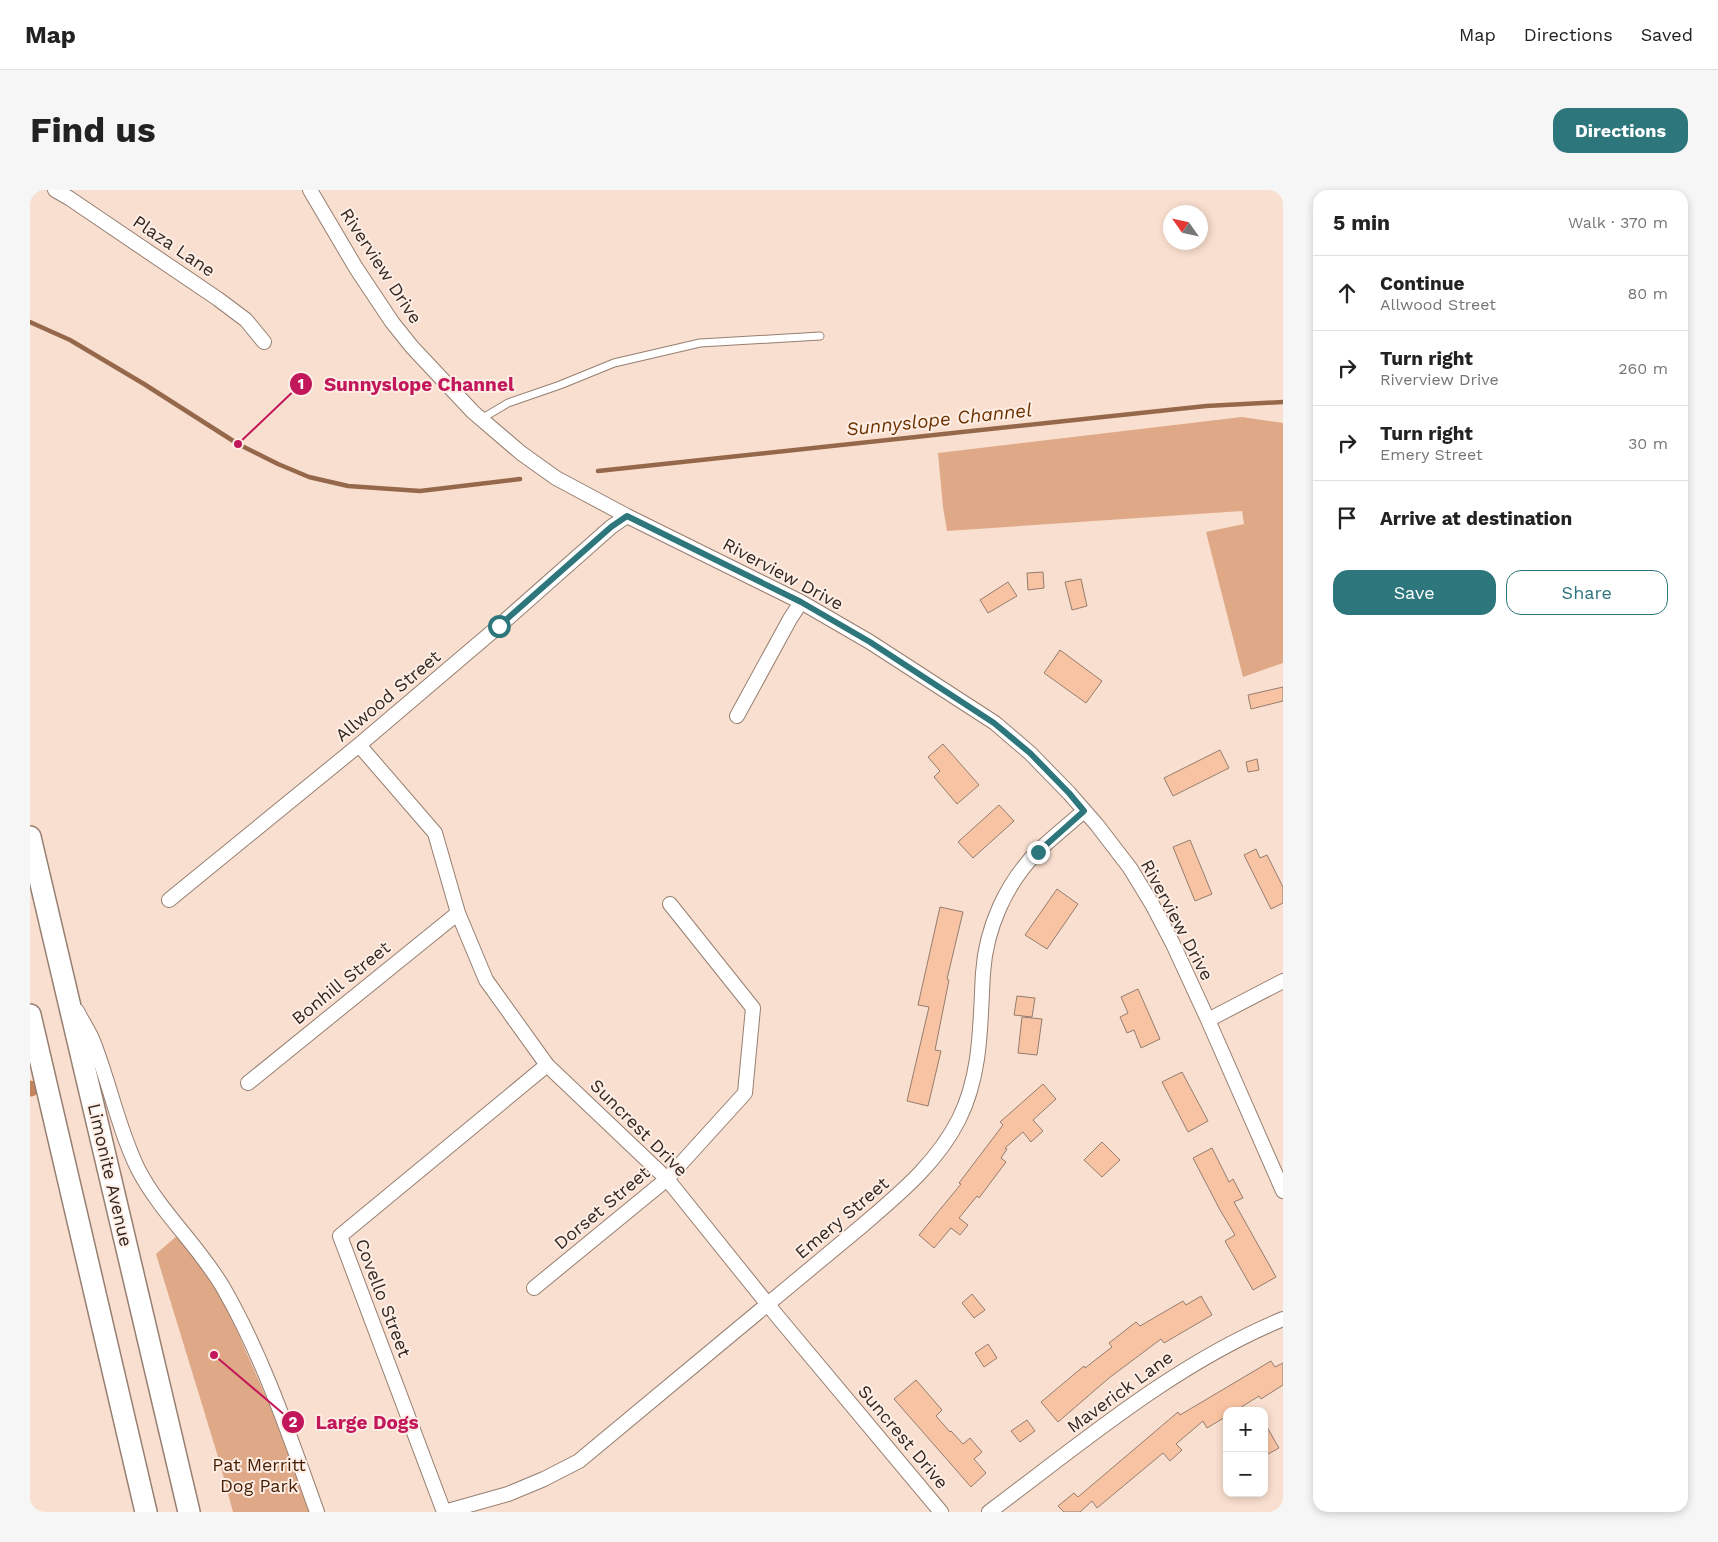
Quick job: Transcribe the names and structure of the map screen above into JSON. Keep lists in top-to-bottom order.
{
  "streets": {
    "main road": ["Limonite Avenue"],
    "street": [
      "Plaza Lane",
      "Riverview Drive",
      "Allwood Street",
      "Bonhill Street",
      "Suncrest Drive",
      "Dorset Street",
      "Emery Street",
      "Covello Street",
      "Maverick Lane"
    ]
  },
  "crossings": [
    ["Riverview Drive", "Allwood Street"],
    ["Riverview Drive", "Emery Street"],
    ["Allwood Street", "Suncrest Drive"],
    ["Bonhill Street", "Suncrest Drive"],
    ["Suncrest Drive", "Dorset Street"],
    ["Suncrest Drive", "Emery Street"],
    ["Suncrest Drive", "Covello Street"],
    ["Emery Street", "Covello Street"]
  ],
  "water": ["Sunnyslope Channel"],
  "parks": ["Pat Merritt Dog Park"],
  "places": ["Sunnyslope Channel", "Large Dogs"],
  "north": "top left",
  "page": {
    "header": "Map",
    "nav": ["Map", "Directions", "Saved"],
    "buttons": [
      "Directions",
      ["Save", "Share"]
    ],
    "title": "Find us",
    "heading": ["5 min", "Walk · 370 m"],
    "list": [
      ["Continue", "Allwood Street", "80 m"],
      ["Turn right", "Riverview Drive", "260 m"],
      ["Turn right", "Emery Street", "30 m"],
      "Arrive at destination"
    ],
    "map_buttons": ["+", "−"]
  }
}
